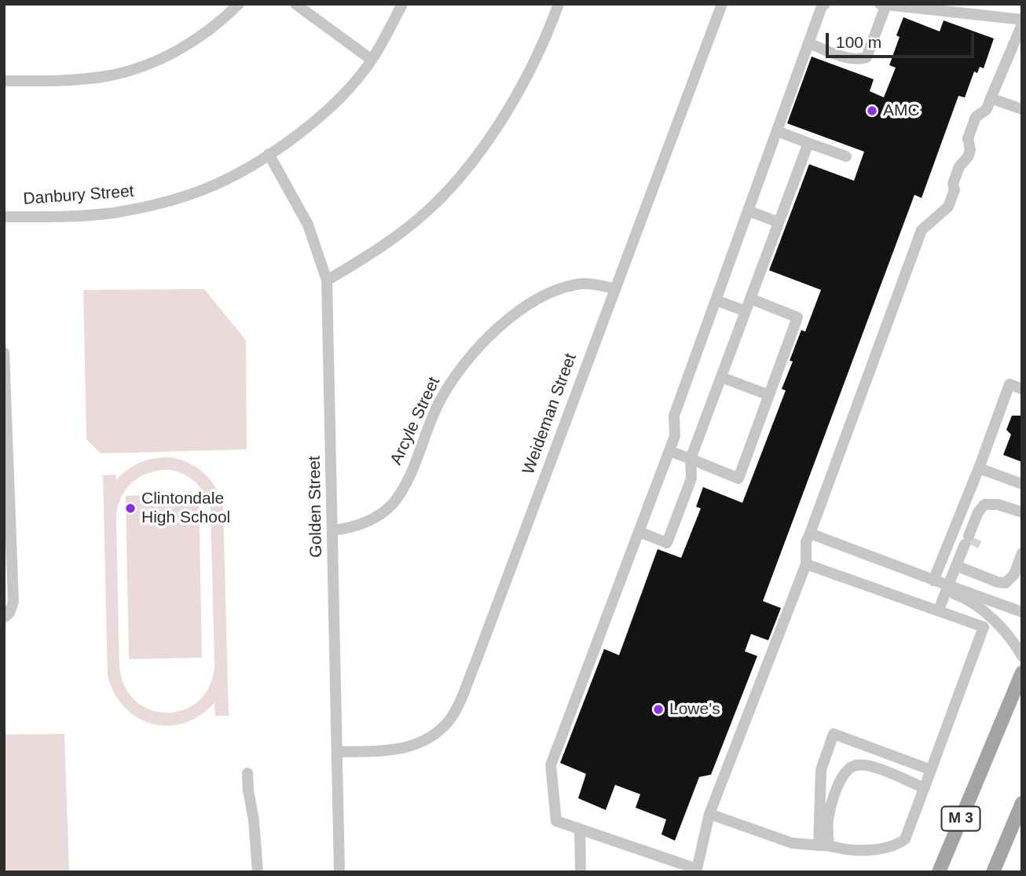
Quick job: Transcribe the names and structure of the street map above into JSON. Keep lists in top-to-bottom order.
{
  "streets": {
    "main road": ["M 3"],
    "street": [
      "Danbury Street",
      "Weideman Street",
      "Arcyle Street",
      "Golden Street"
    ]
  },
  "crossings": [
    ["Danbury Street", "Golden Street"],
    ["Weideman Street", "Arcyle Street"],
    ["Weideman Street", "Golden Street"],
    ["Arcyle Street", "Golden Street"]
  ],
  "places": ["AMC", "Clintondale High School", "Lowe's"],
  "scale_bar": "100 m"
}
